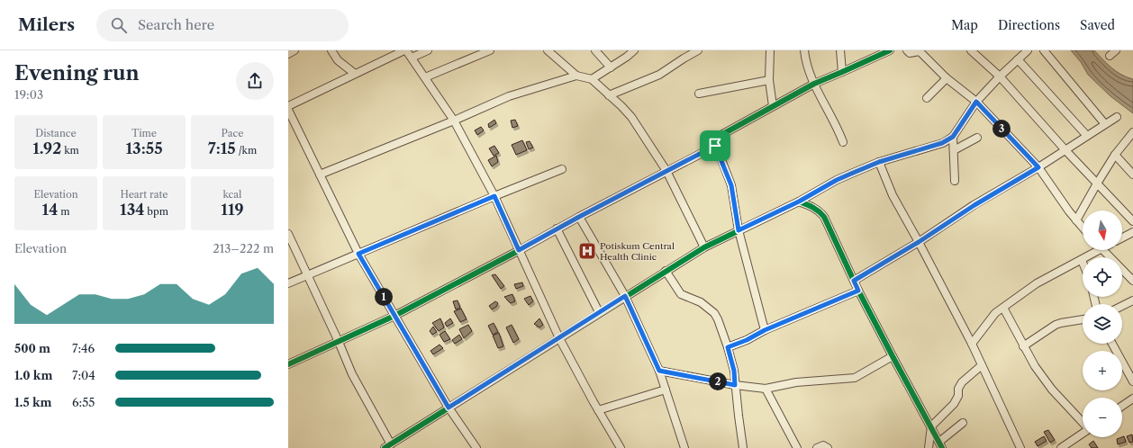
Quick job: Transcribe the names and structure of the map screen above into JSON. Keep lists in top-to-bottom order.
{
  "places": {
    "hospital": ["Potiskum Central Health Clinic"]
  },
  "north": "bottom",
  "page": {
    "header": "Milers",
    "search": "Search here",
    "nav": ["Map", "Directions", "Saved"],
    "heading": ["Evening run", "19:03"],
    "stats": [
      ["Distance", "1.92 km"],
      ["Time", "13:55"],
      ["Pace", "7:15 /km"],
      ["Elevation", "14 m"],
      ["Heart rate", "134 bpm"],
      ["kcal", "119"]
    ],
    "pins": ["3", "1", "2"],
    "map_buttons": ["+", "−"],
    "chart": ["Elevation", "213–222 m"],
    "list": [
      {
        "name": "500 m",
        "note": "7:46"
      },
      {
        "name": "1.0 km",
        "note": "7:04"
      },
      {
        "name": "1.5 km",
        "note": "6:55"
      }
    ]
  }
}
